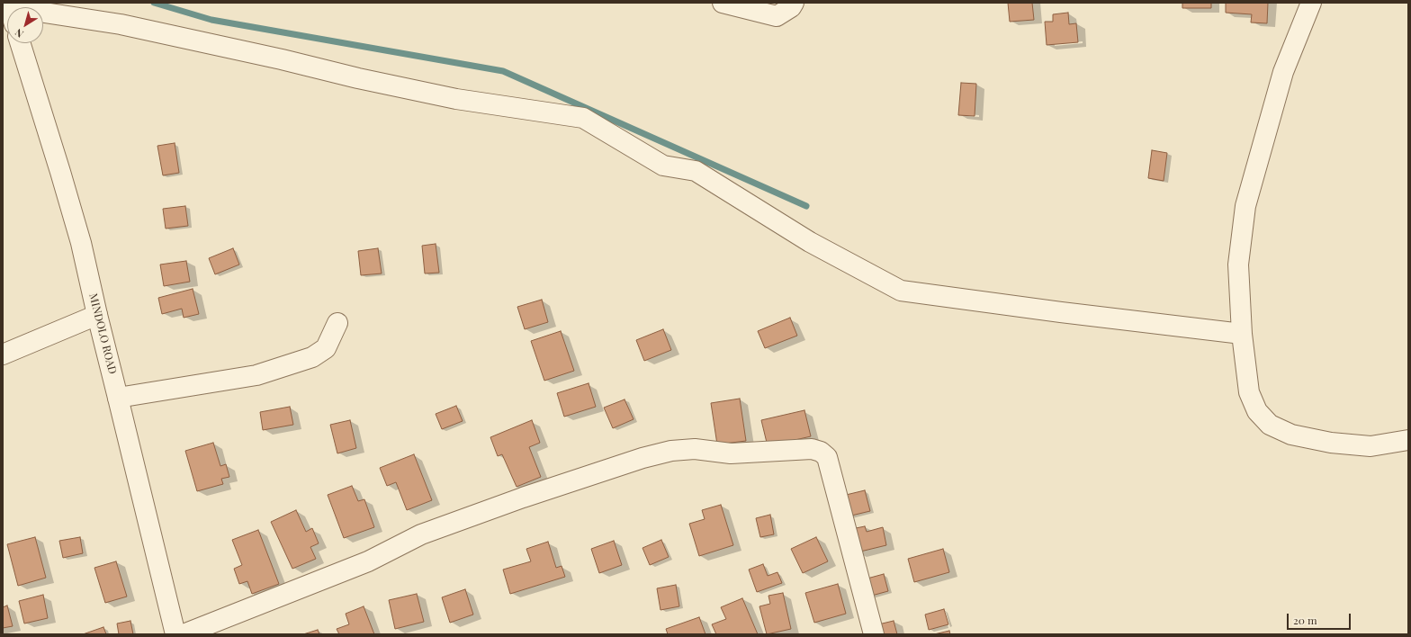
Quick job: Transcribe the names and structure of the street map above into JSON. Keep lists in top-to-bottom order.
{
  "streets": {
    "street": ["MINDOLO ROAD"]
  },
  "scale_bar": "20 m",
  "north": "bottom left"
}
